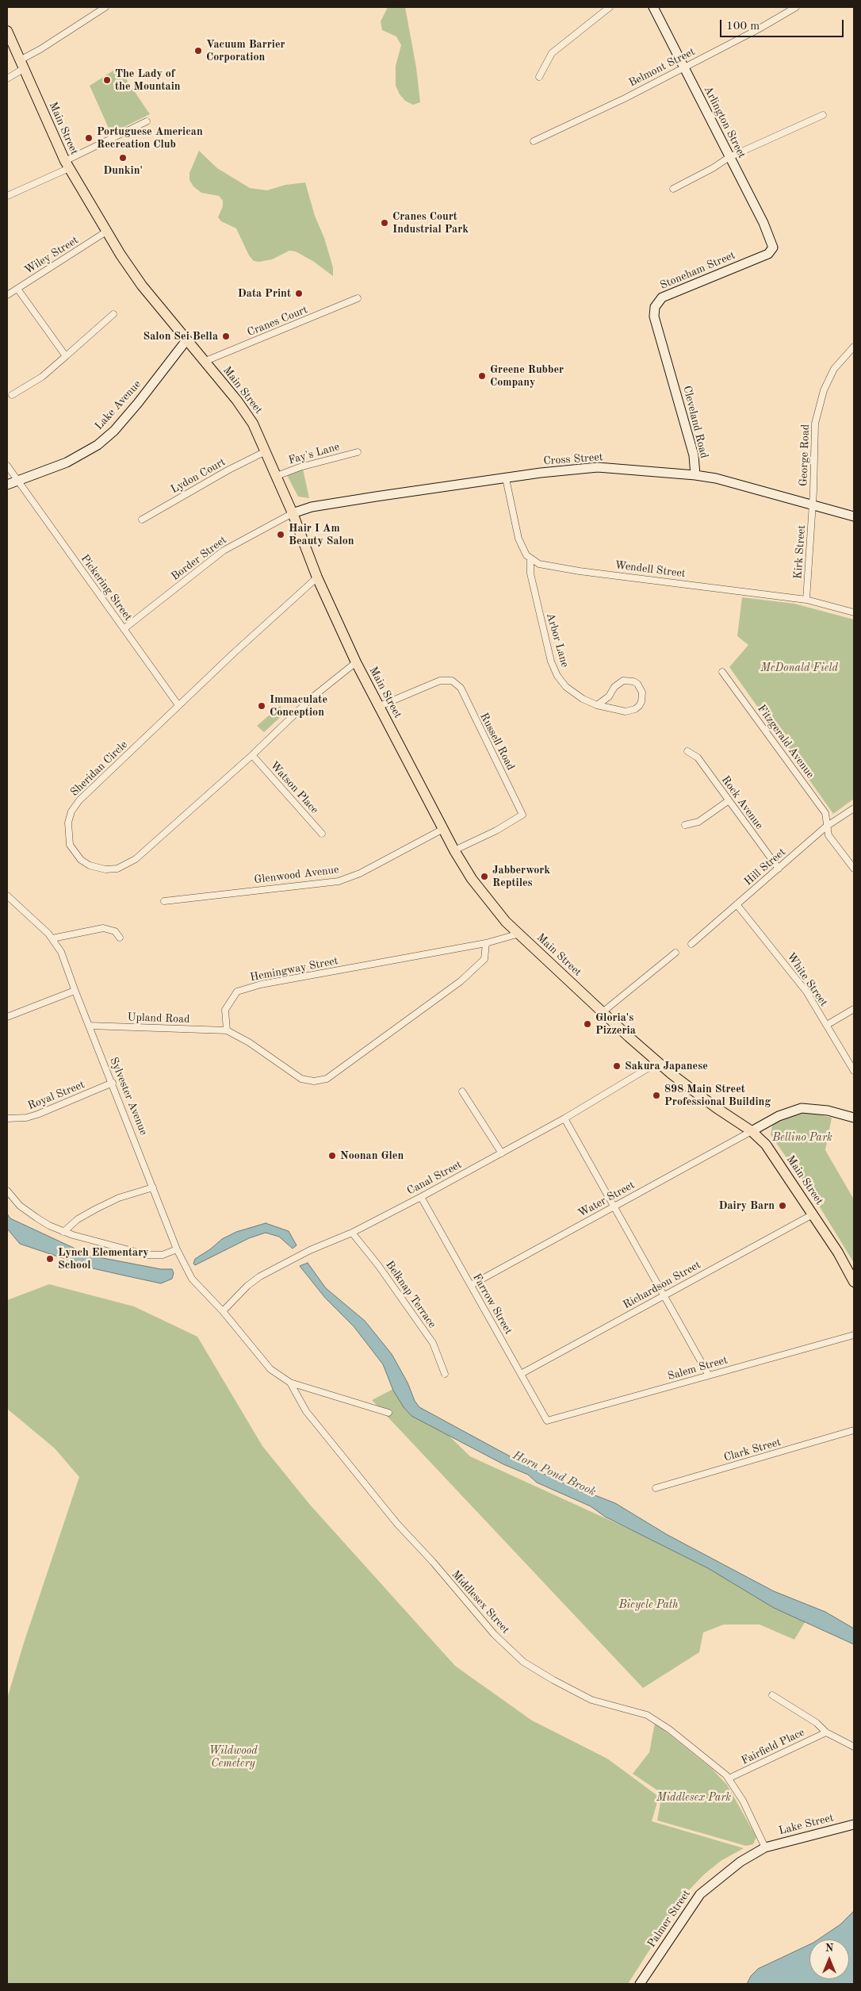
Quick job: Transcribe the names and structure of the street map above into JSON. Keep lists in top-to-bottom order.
{
  "streets": {
    "main road": ["Main Street"],
    "street": [
      "Belmont Street",
      "Arlington Street",
      "Wiley Street",
      "Stoneham Street",
      "Cranes Court",
      "Lake Avenue",
      "Cleveland Road",
      "Fay's Lane",
      "George Road",
      "Cross Street",
      "Lydon Court",
      "Kirk Street",
      "Border Street",
      "Wendell Street",
      "Pickering Street",
      "Arbor Lane",
      "Russell Road",
      "Fitzgerald Avenue",
      "Sheridan Circle",
      "Watson Place",
      "Rock Avenue",
      "Hill Street",
      "Glenwood Avenue",
      "Hemingway Street",
      "White Street",
      "Upland Road",
      "Royal Street",
      "Sylvester Avenue",
      "Canal Street",
      "Water Street",
      "Richardson Street",
      "Belknap Terrace",
      "Farrow Street",
      "Salem Street",
      "Clark Street",
      "Middlesex Street",
      "Fairfield Place",
      "Lake Street",
      "Palmer Street"
    ]
  },
  "crossings": [
    ["Belmont Street", "Arlington Street"],
    ["Arlington Street", "Stoneham Street"],
    ["Main Street", "Wiley Street"],
    ["Main Street", "Cranes Court"],
    ["Main Street", "Lake Avenue"],
    ["Main Street", "Fay's Lane"],
    ["Main Street", "Cross Street"],
    ["Main Street", "Lydon Court"],
    ["Main Street", "Border Street"],
    ["Main Street", "Russell Road"],
    ["Main Street", "Sheridan Circle"],
    ["Main Street", "Glenwood Avenue"],
    ["Main Street", "Hemingway Street"],
    ["Main Street", "Canal Street"],
    ["Main Street", "Water Street"],
    ["Main Street", "Richardson Street"],
    ["Stoneham Street", "Cleveland Road"],
    ["Lake Avenue", "Pickering Street"],
    ["Cleveland Road", "Cross Street"],
    ["George Road", "Cross Street"],
    ["George Road", "Kirk Street"],
    ["Cross Street", "Kirk Street"],
    ["Cross Street", "Border Street"],
    ["Kirk Street", "Wendell Street"],
    ["Border Street", "Pickering Street"],
    ["Wendell Street", "Arbor Lane"],
    ["Pickering Street", "Sheridan Circle"],
    ["Fitzgerald Avenue", "Hill Street"],
    ["Sheridan Circle", "Watson Place"],
    ["Rock Avenue", "Hill Street"],
    ["Hill Street", "White Street"],
    ["Hemingway Street", "Upland Road"],
    ["Upland Road", "Sylvester Avenue"],
    ["Royal Street", "Sylvester Avenue"],
    ["Sylvester Avenue", "Canal Street"],
    ["Sylvester Avenue", "Middlesex Street"],
    ["Canal Street", "Belknap Terrace"],
    ["Canal Street", "Farrow Street"],
    ["Canal Street", "Middlesex Street"],
    ["Water Street", "Farrow Street"],
    ["Richardson Street", "Farrow Street"],
    ["Farrow Street", "Salem Street"],
    ["Middlesex Street", "Fairfield Place"],
    ["Middlesex Street", "Lake Street"],
    ["Middlesex Street", "Palmer Street"],
    ["Lake Street", "Palmer Street"]
  ],
  "water": ["Horn Pond Brook"],
  "parks": [
    "McDonald Field",
    "Bellino Park",
    "Bicycle Path",
    "Wildwood Cemetery",
    "Middlesex Park"
  ],
  "places": [
    "Vacuum Barrier Corporation",
    "The Lady of the Mountain",
    "Portuguese American Recreation Club",
    "Dunkin'",
    "Cranes Court Industrial Park",
    "Data Print",
    "Salon Sei Bella",
    "Greene Rubber Company",
    "Hair I Am Beauty Salon",
    "Immaculate Conception",
    "Jabberwork Reptiles",
    "Gloria's Pizzeria",
    "Sakura Japanese",
    "898 Main Street Professional Building",
    "Noonan Glen",
    "Dairy Barn",
    "Lynch Elementary School"
  ],
  "scale_bar": "100 m",
  "north": "top"
}
